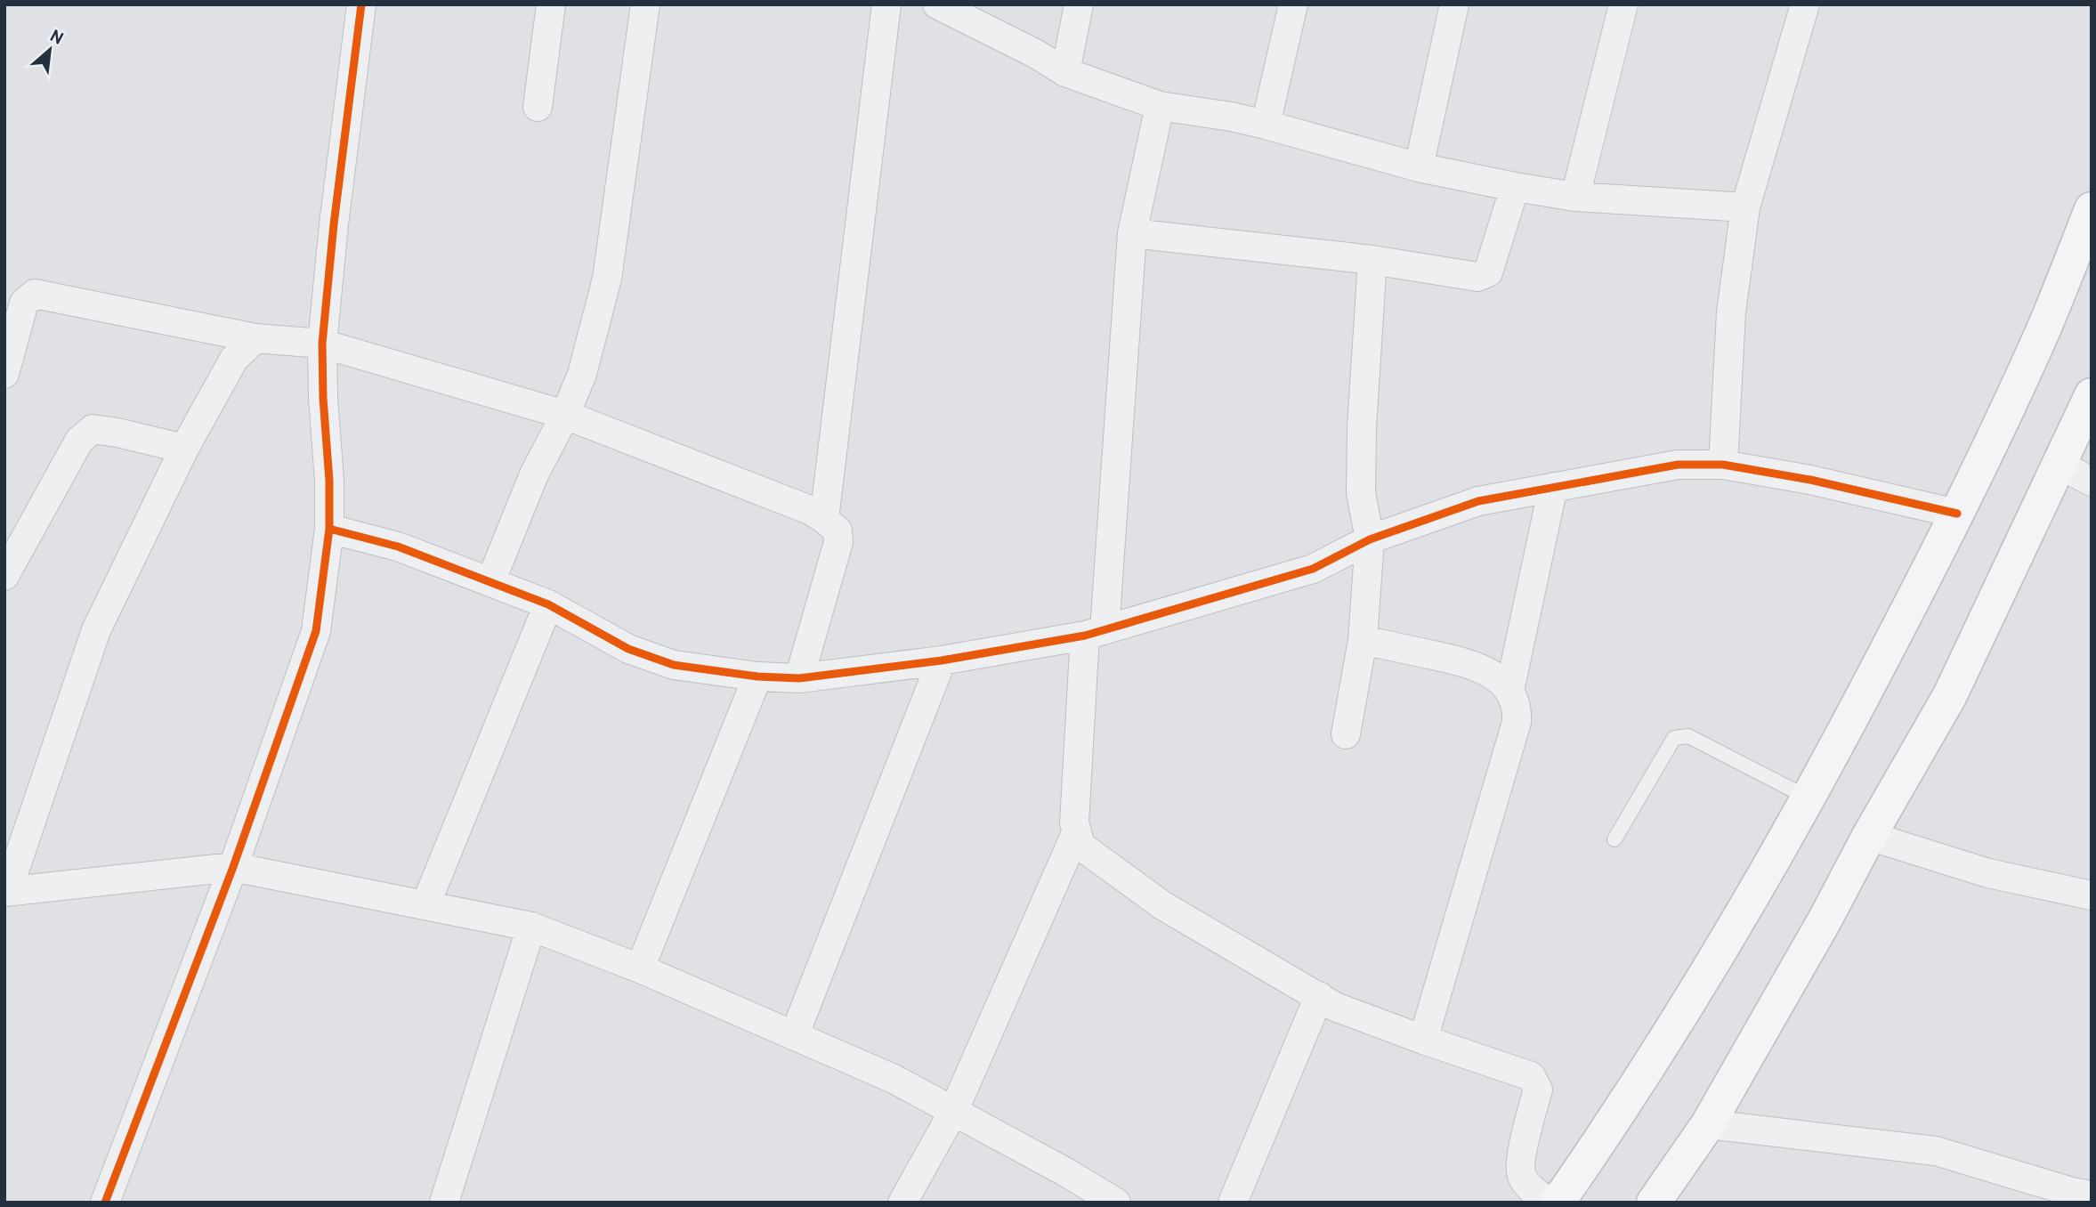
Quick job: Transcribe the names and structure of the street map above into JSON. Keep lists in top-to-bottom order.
{
  "north": "top right"
}
